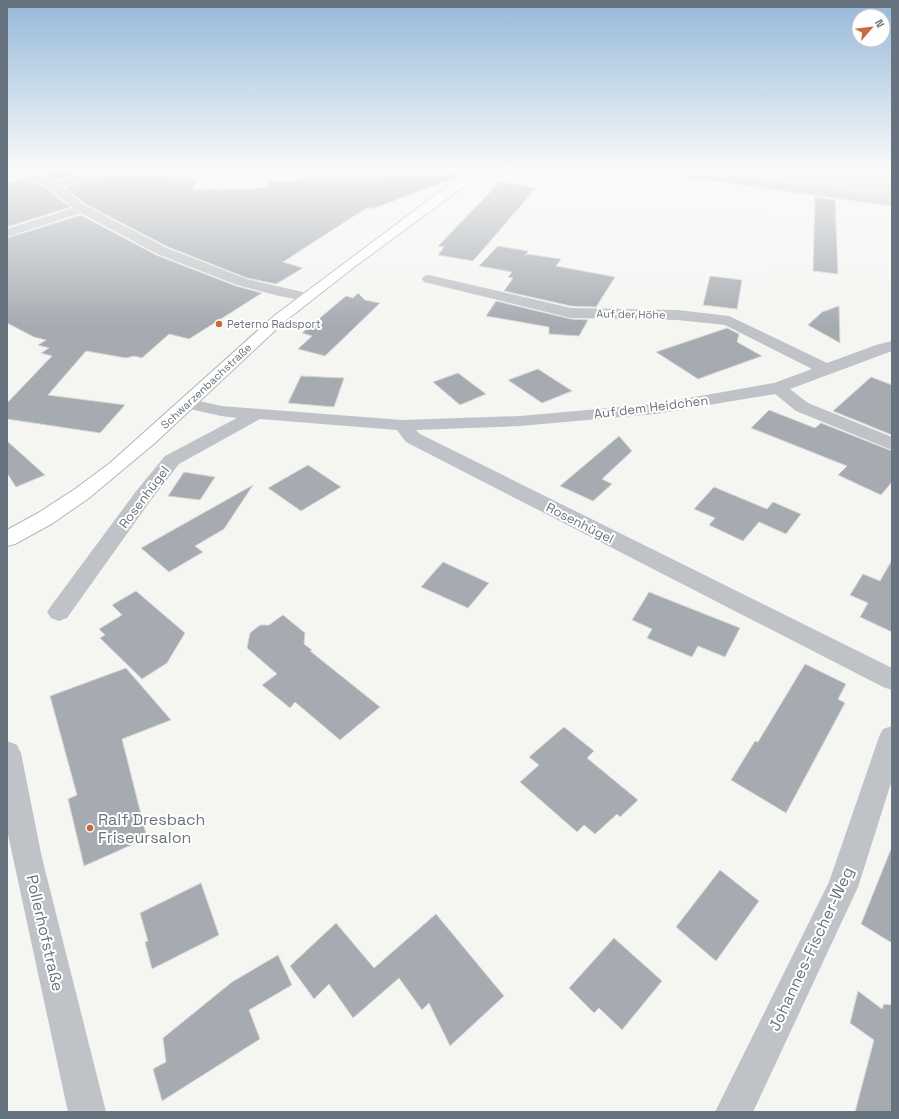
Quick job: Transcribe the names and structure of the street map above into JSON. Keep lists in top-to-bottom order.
{
  "streets": {
    "main road": ["Schwarzenbachstraße"],
    "street": [
      "Auf der Höhe",
      "Auf dem Heidchen",
      "Rosenhügel",
      "Pollerhofstraße",
      "Johannes-Fischer-Weg"
    ]
  },
  "crossings": [
    ["Auf der Höhe", "Auf dem Heidchen"],
    ["Auf dem Heidchen", "Rosenhügel"]
  ],
  "places": ["Peterno Radsport", "Ralf Dresbach Friseursalon"],
  "north": "top right"
}
